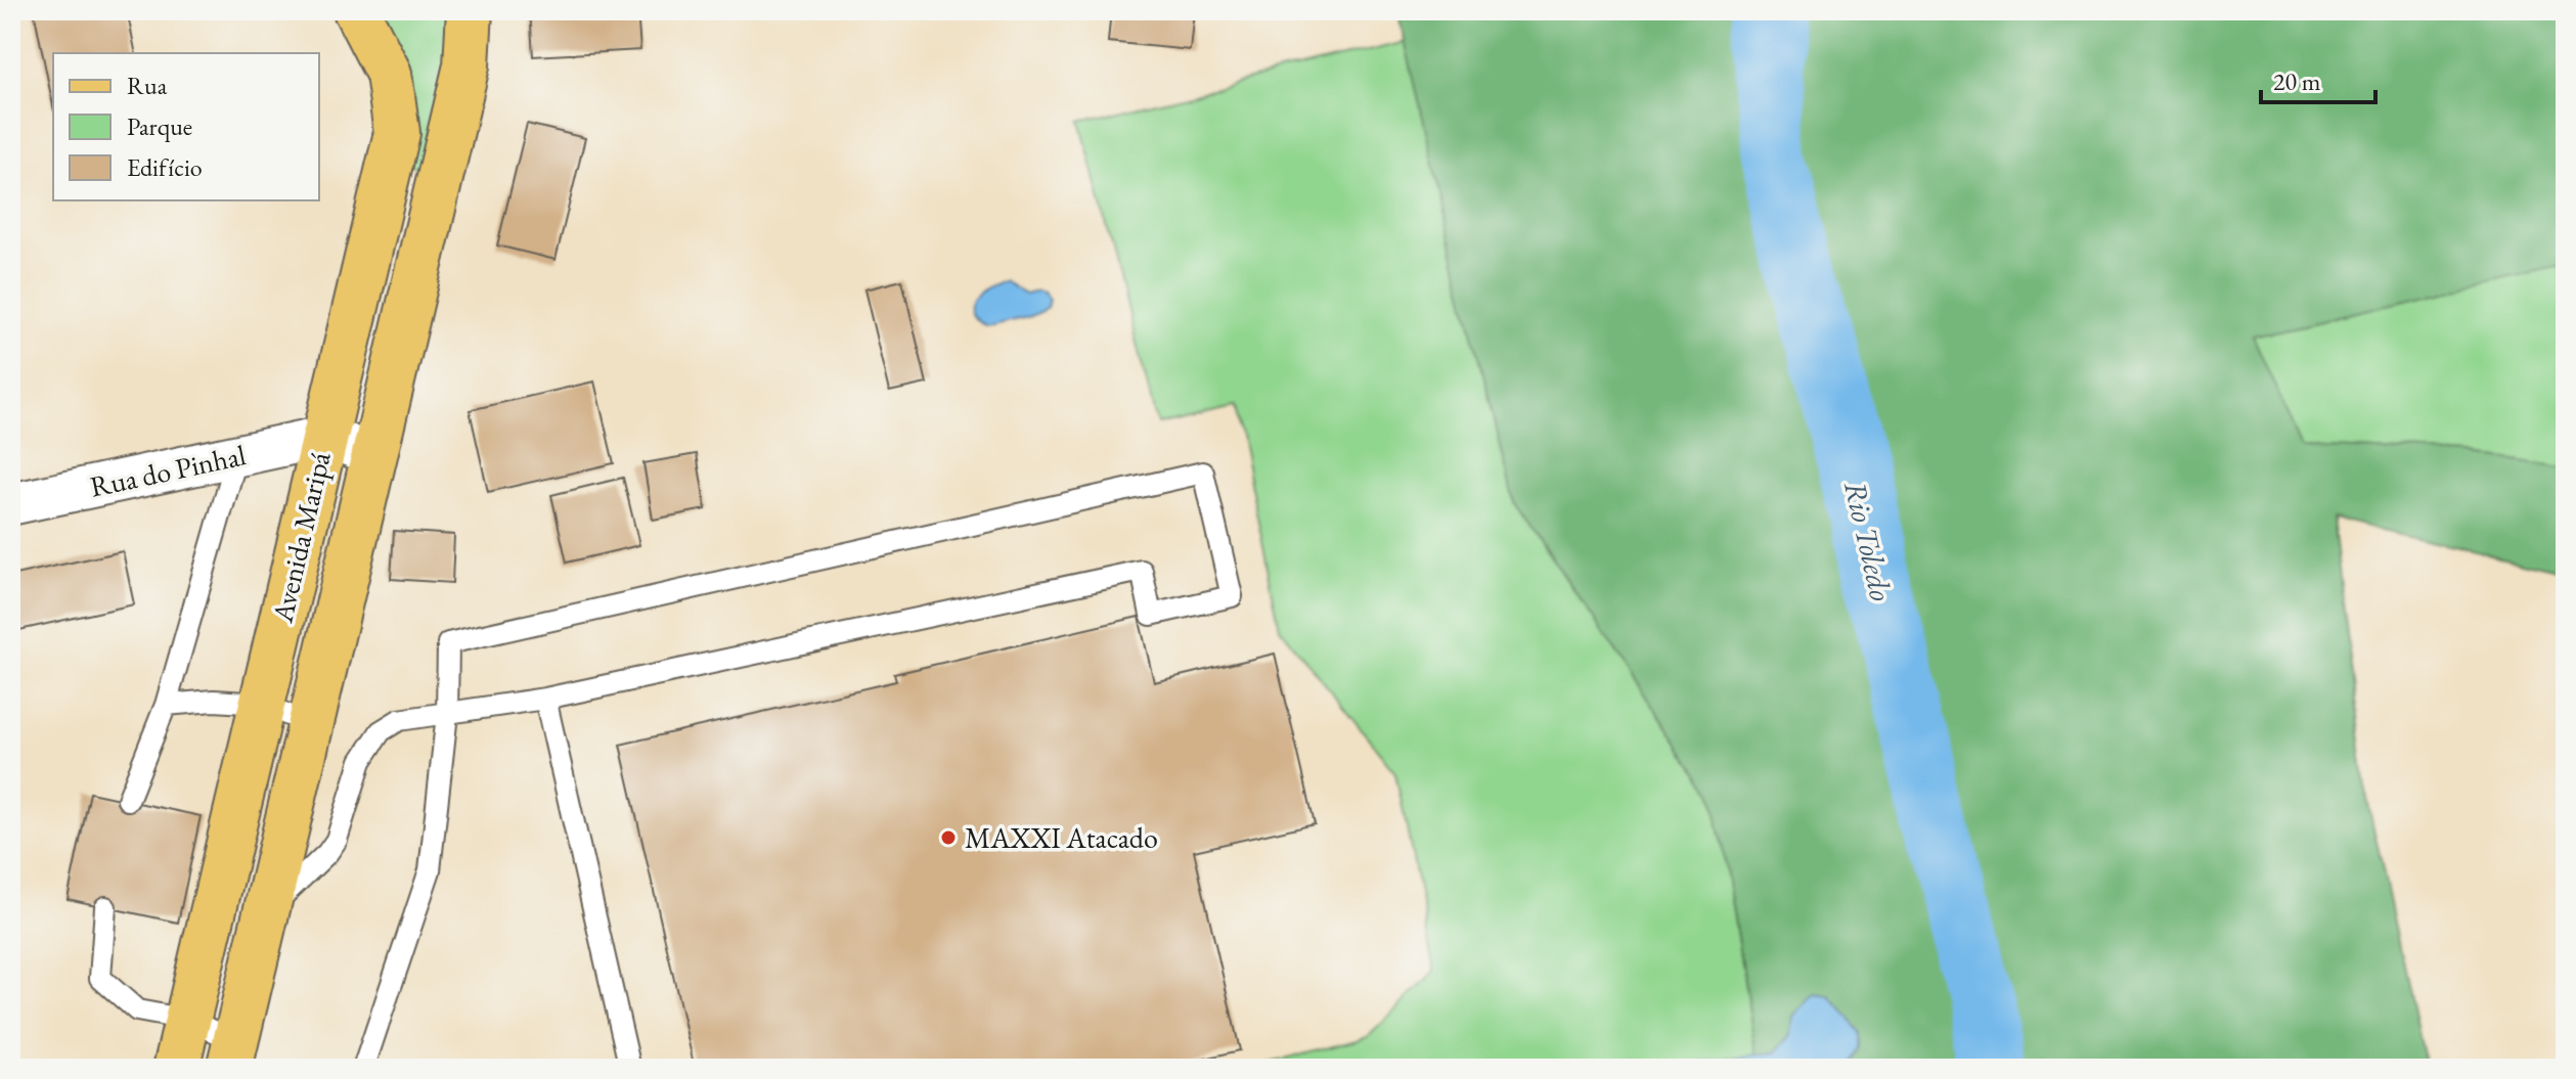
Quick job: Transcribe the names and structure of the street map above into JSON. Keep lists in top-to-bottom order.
{
  "streets": {
    "main road": ["Avenida Maripá"],
    "street": ["Rua do Pinhal"]
  },
  "crossings": [
    ["Rua do Pinhal", "Avenida Maripá"]
  ],
  "water": ["Rio Toledo"],
  "places": ["MAXXI Atacado"],
  "legend": ["Rua", "Parque", "Edifício"],
  "scale_bar": "20 m"
}
